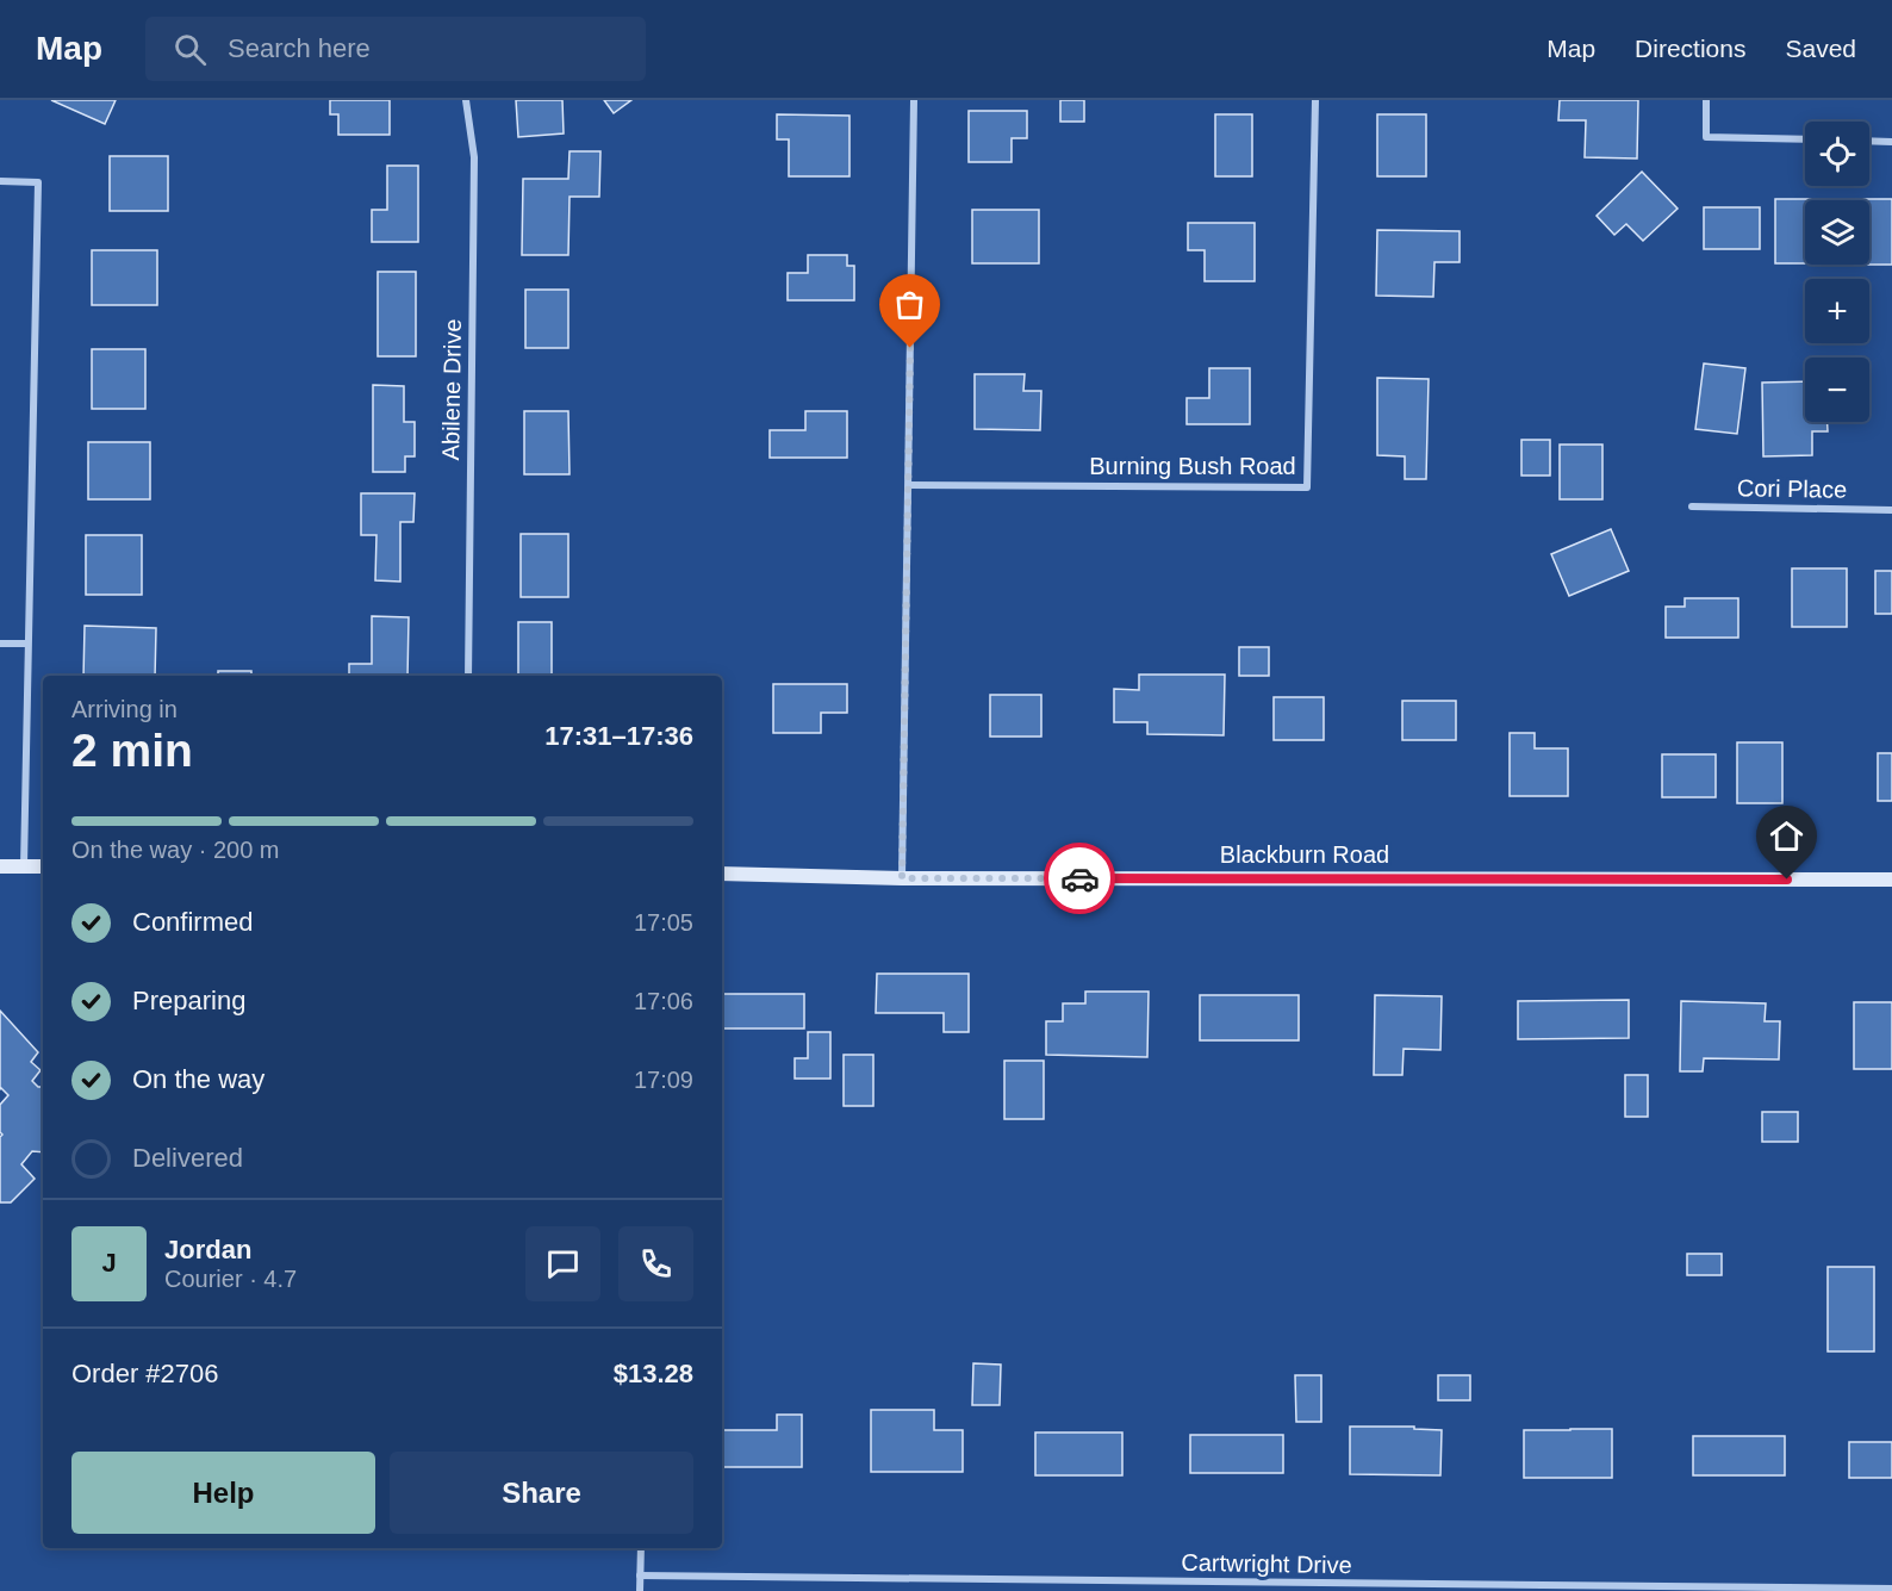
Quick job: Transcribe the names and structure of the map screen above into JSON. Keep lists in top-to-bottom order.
{
  "streets": {
    "main road": ["Blackburn Road"],
    "street": [
      "Abilene Drive",
      "Burning Bush Road",
      "Cori Place",
      "Cartwright Drive"
    ]
  },
  "page": {
    "header": "Map",
    "search": "Search here",
    "nav": ["Map", "Directions", "Saved"],
    "map_buttons": ["+", "−"],
    "heading": ["2 min", "Arriving in", "17:31–17:36"],
    "panel": [
      "Jordan",
      "Courier · 4.7",
      "Order #2706",
      "$13.28"
    ],
    "bar": "On the way · 200 m",
    "list": [
      ["Confirmed", "17:05"],
      ["Preparing", "17:06"],
      ["On the way", "17:09"],
      "Delivered"
    ],
    "round": "J",
    "buttons": ["Help", "Share"]
  }
}
